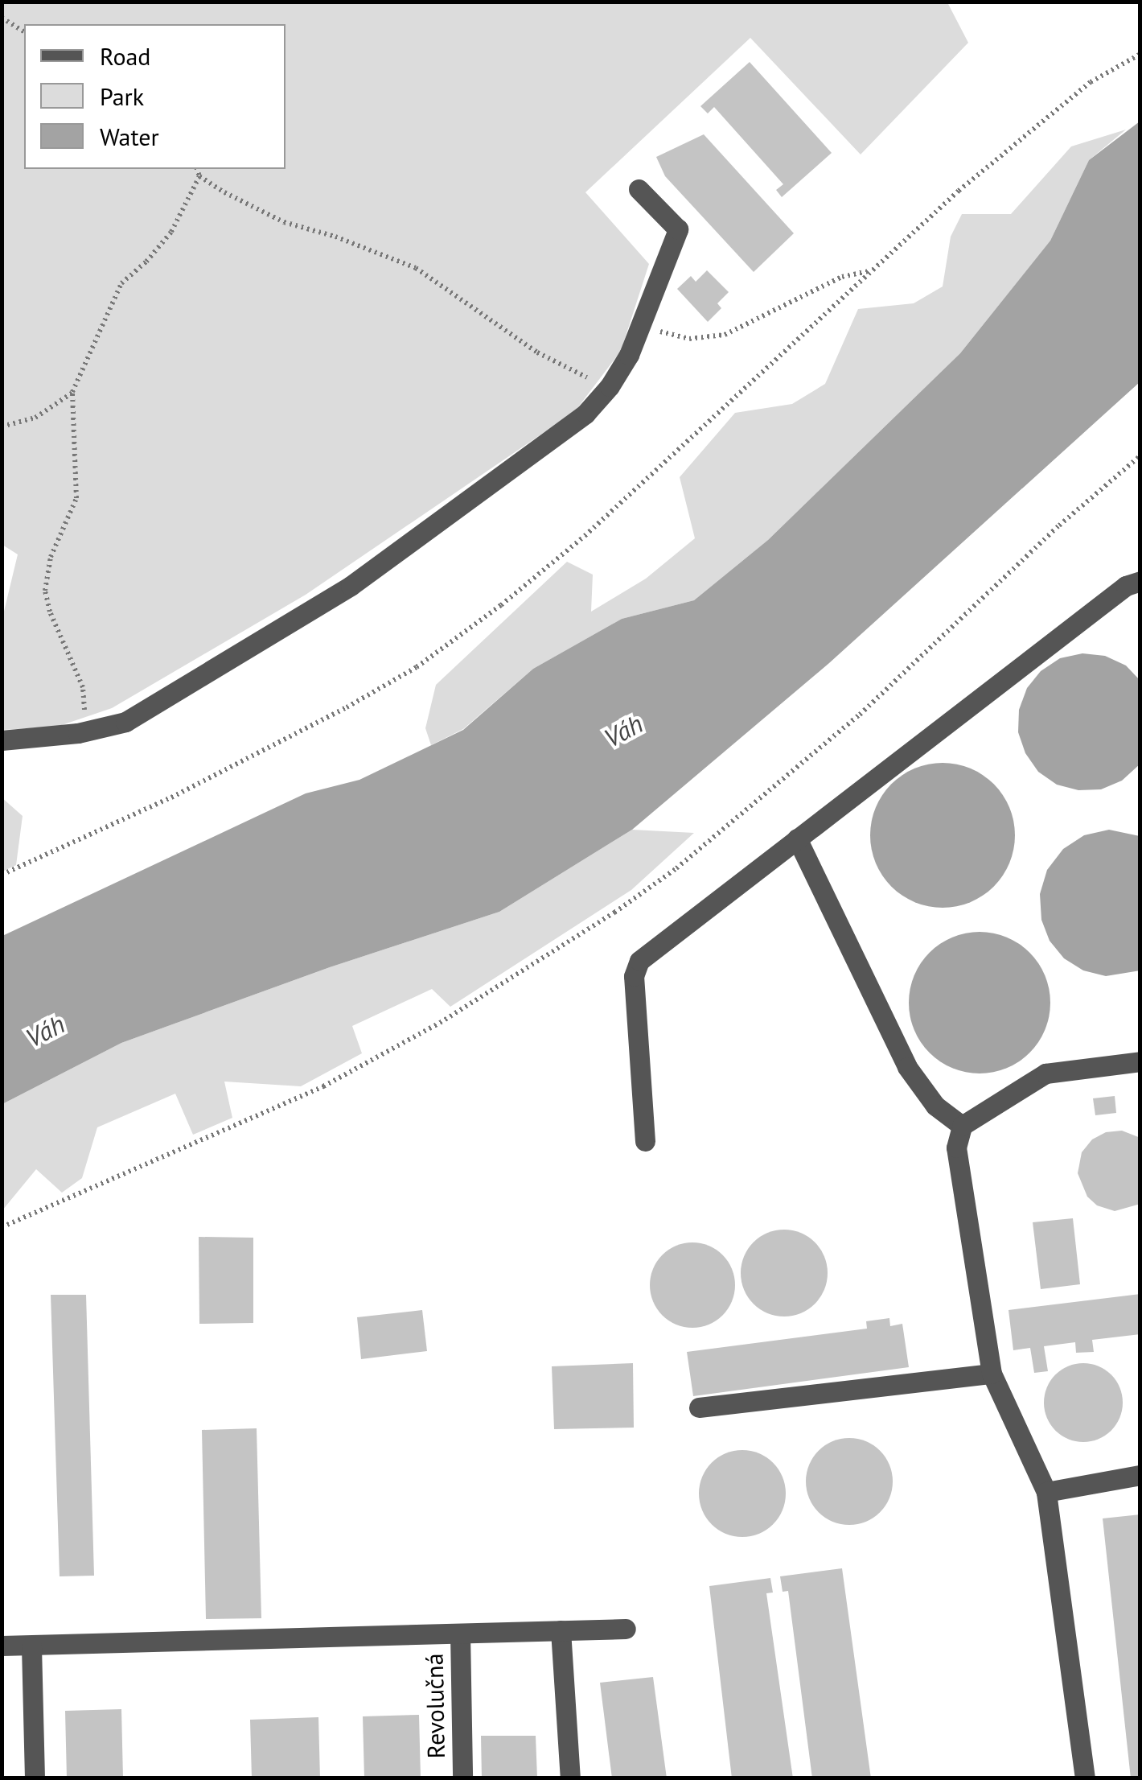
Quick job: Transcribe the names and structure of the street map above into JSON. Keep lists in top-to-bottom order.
{
  "streets": {
    "lane": ["Revolučná"]
  },
  "water": ["Váh"],
  "legend": ["Road", "Park", "Water"]
}
